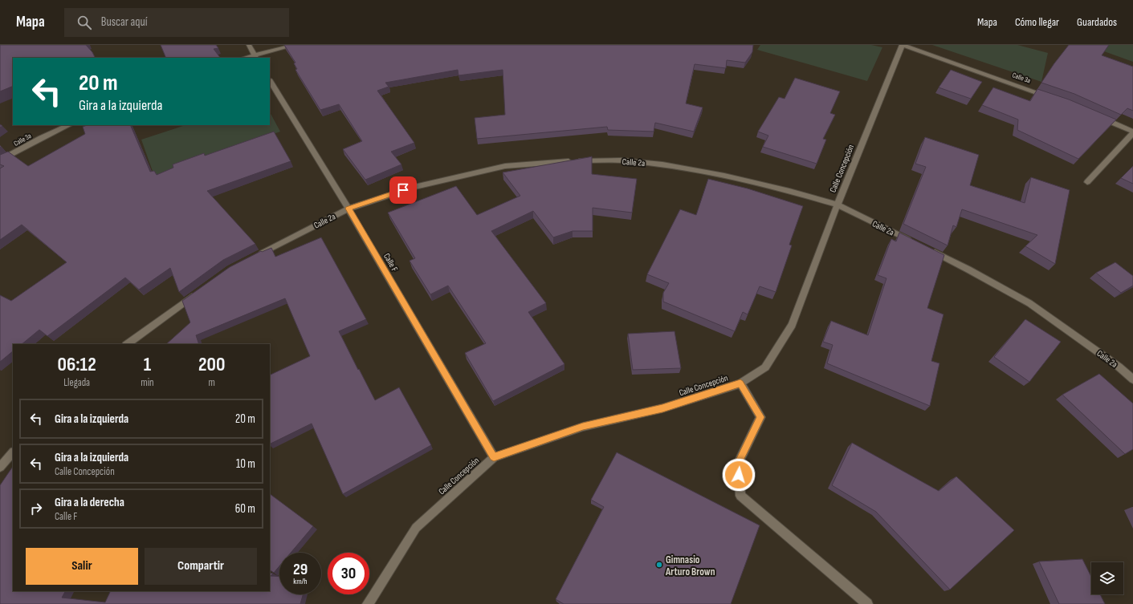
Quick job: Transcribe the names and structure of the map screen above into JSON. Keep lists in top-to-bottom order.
{
  "streets": {
    "street": [
      "Calle 3a",
      "Calle 2a",
      "Calle Concepción",
      "Calle F"
    ]
  },
  "crossings": [
    ["Calle 3a", "Calle Concepción"],
    ["Calle 2a", "Calle Concepción"],
    ["Calle 2a", "Calle F"],
    ["Calle Concepción", "Calle F"]
  ],
  "places": ["Gimnasio Arturo Brown"],
  "page": {
    "header": "Mapa",
    "search": "Buscar aquí",
    "nav": ["Mapa", "Cómo llegar", "Guardados"],
    "turn": ["20 m", "Gira a la izquierda"],
    "eta": [
      "06:12",
      "Llegada",
      "1",
      "min",
      "200",
      "m"
    ],
    "list": [
      {
        "name": "Gira a la izquierda",
        "value": "20 m"
      },
      {
        "name": "Gira a la izquierda",
        "note": "Calle Concepción",
        "value": "10 m"
      },
      {
        "name": "Gira a la derecha",
        "note": "Calle F",
        "value": "60 m"
      }
    ],
    "buttons": ["Salir", "Compartir"],
    "speed": "29 km/h",
    "limit": "30"
  }
}
